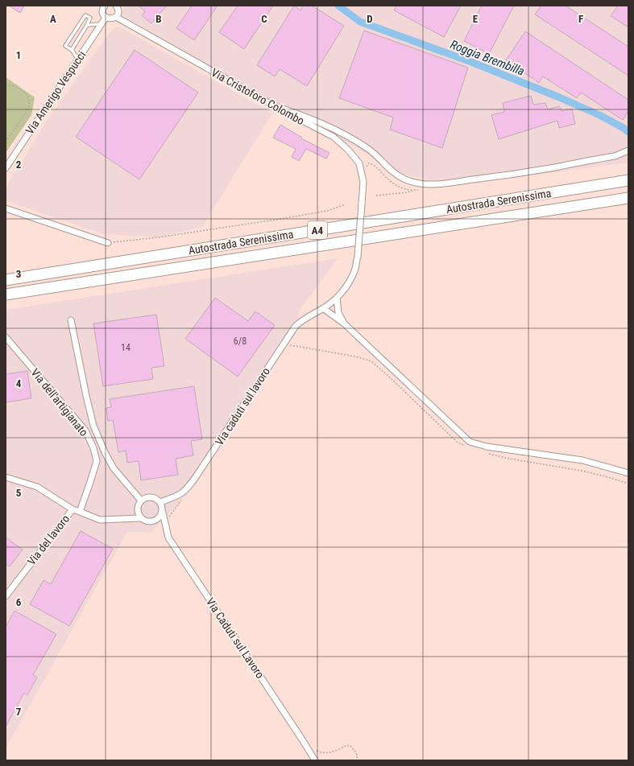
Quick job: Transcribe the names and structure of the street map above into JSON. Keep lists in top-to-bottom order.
{
  "streets": {
    "highway": ["Autostrada Serenissima", "A4"],
    "street": [
      "Via Amerigo Vespucci",
      "Via Cristoforo Colombo",
      "Via dell'artigianato",
      "Via caduti sul lavoro",
      "Via del lavoro",
      "Via Caduti sul Lavoro"
    ]
  },
  "crossings": [
    ["Via Cristoforo Colombo", "Via caduti sul lavoro"],
    ["Via dell'artigianato", "Via del lavoro"],
    ["Via caduti sul lavoro", "Via del lavoro"],
    ["Via caduti sul lavoro", "Via Caduti sul Lavoro"],
    ["Via del lavoro", "Via Caduti sul Lavoro"]
  ],
  "water": ["Roggia Brembilla"],
  "house_numbers": ["6/8", "14"],
  "grid": {
    "columns": [
      "A",
      "B",
      "C",
      "D",
      "E",
      "F"
    ],
    "rows": [
      "1",
      "2",
      "3",
      "4",
      "5",
      "6",
      "7"
    ]
  }
}
